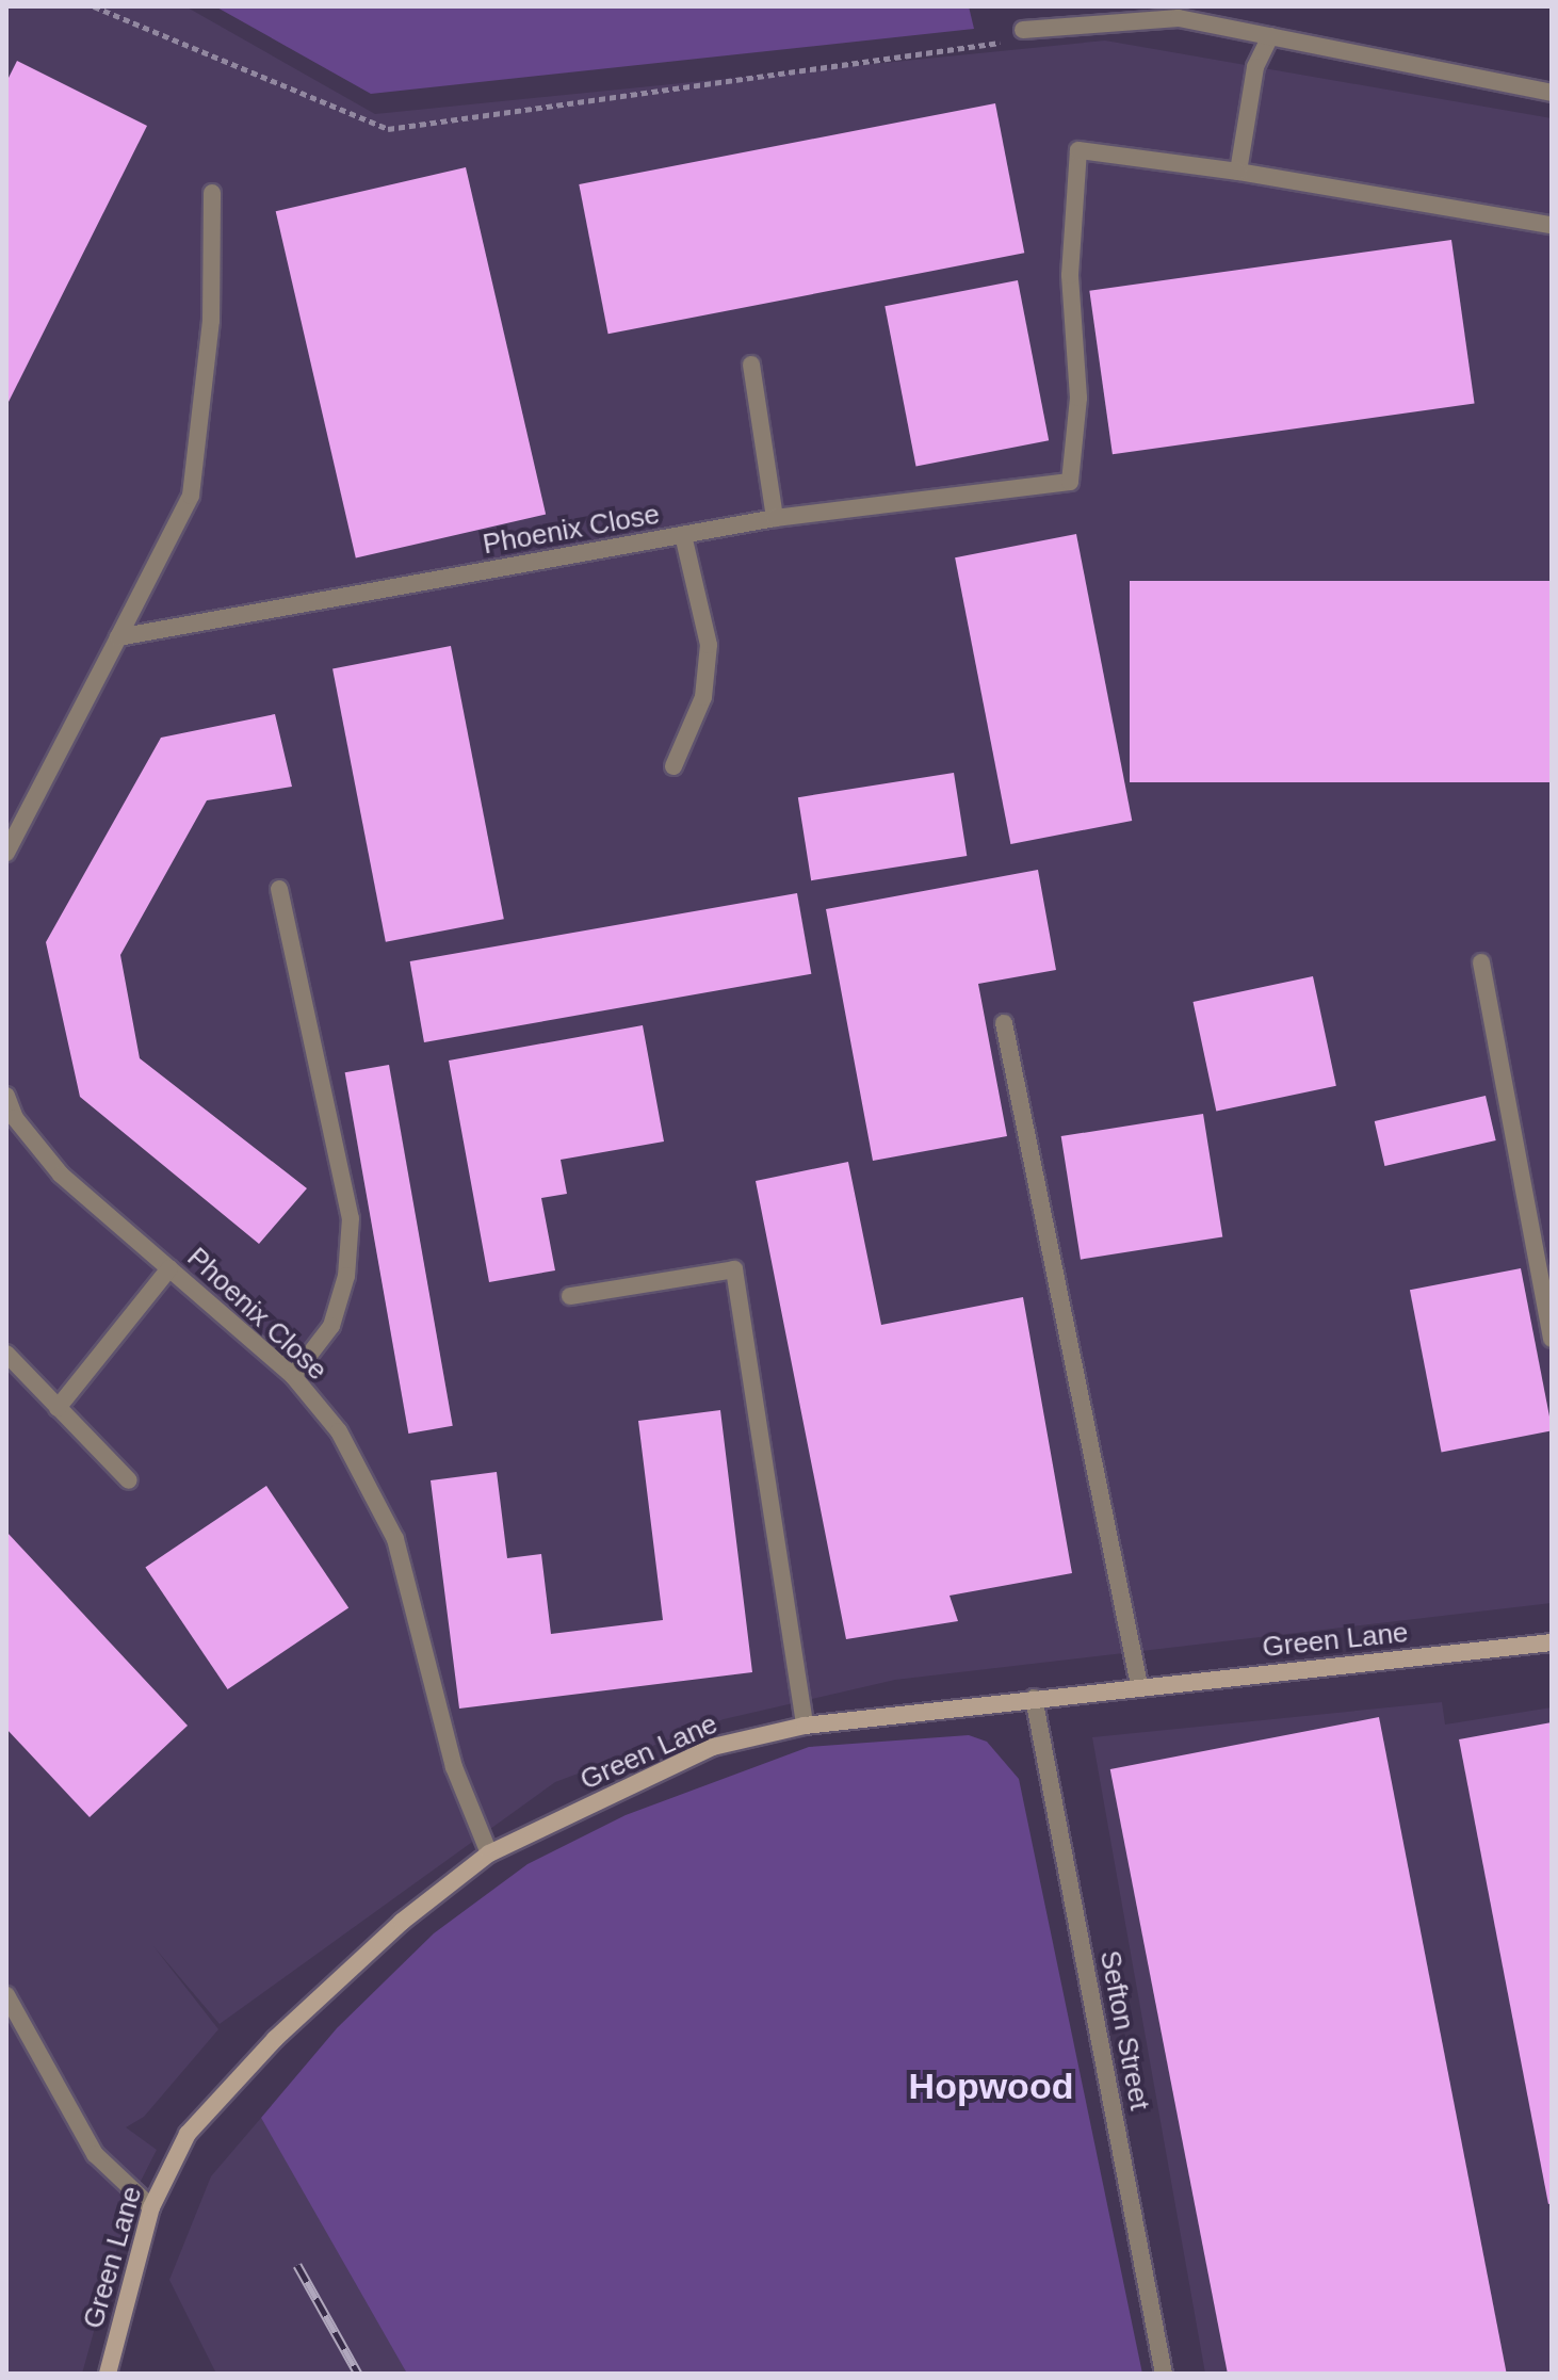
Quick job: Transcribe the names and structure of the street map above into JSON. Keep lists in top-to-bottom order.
{
  "streets": {
    "street": ["Phoenix Close", "Green Lane", "Sefton Street"]
  },
  "crossings": [
    ["Phoenix Close", "Green Lane"],
    ["Green Lane", "Sefton Street"]
  ],
  "districts": ["Hopwood"]
}
